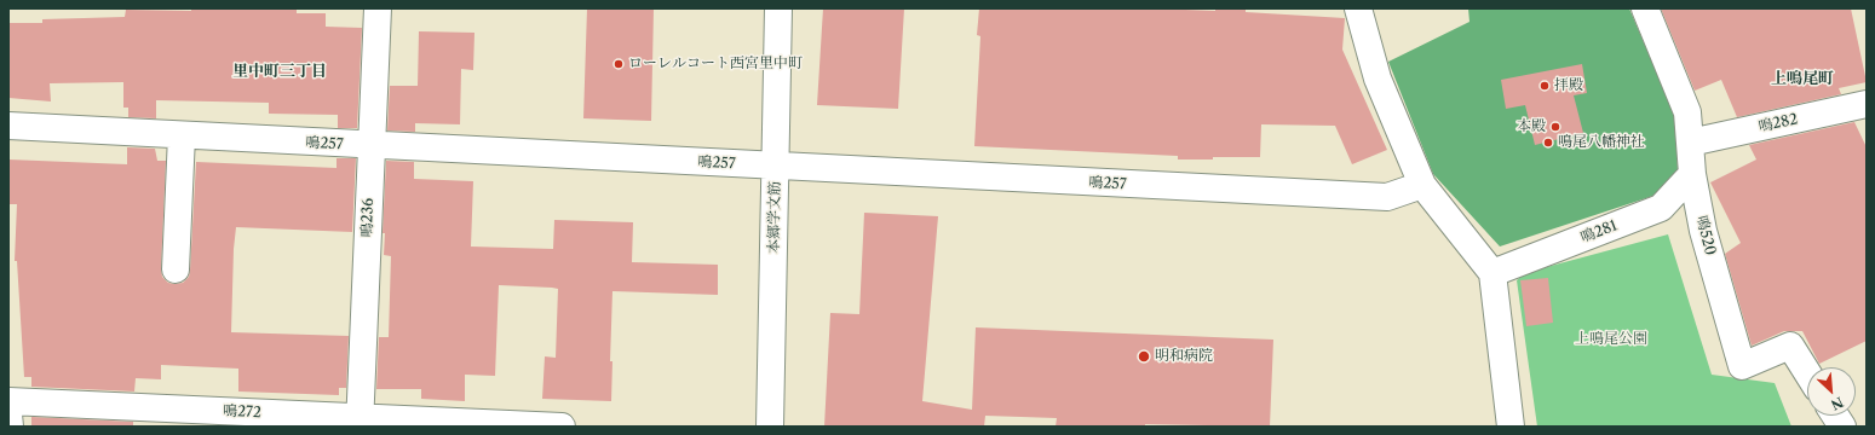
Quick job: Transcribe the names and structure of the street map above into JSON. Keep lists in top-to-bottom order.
{
  "streets": {
    "street": [
      "鳴282",
      "鳴257",
      "鳴236",
      "本郷学文筋",
      "鳴281",
      "鳴520",
      "鳴272"
    ]
  },
  "crossings": [
    ["鳴282", "鳴520"],
    ["鳴257", "鳴236"],
    ["鳴257", "本郷学文筋"],
    ["鳴236", "鳴272"],
    ["鳴281", "鳴520"]
  ],
  "districts": ["里中町三丁目", "上鳴尾町"],
  "parks": ["上鳴尾公園"],
  "places": [
    "ローレルコート西宮里中町",
    "拝殿",
    "本殿",
    "鳴尾八幡神社",
    "明和病院"
  ],
  "north": "bottom right"
}
